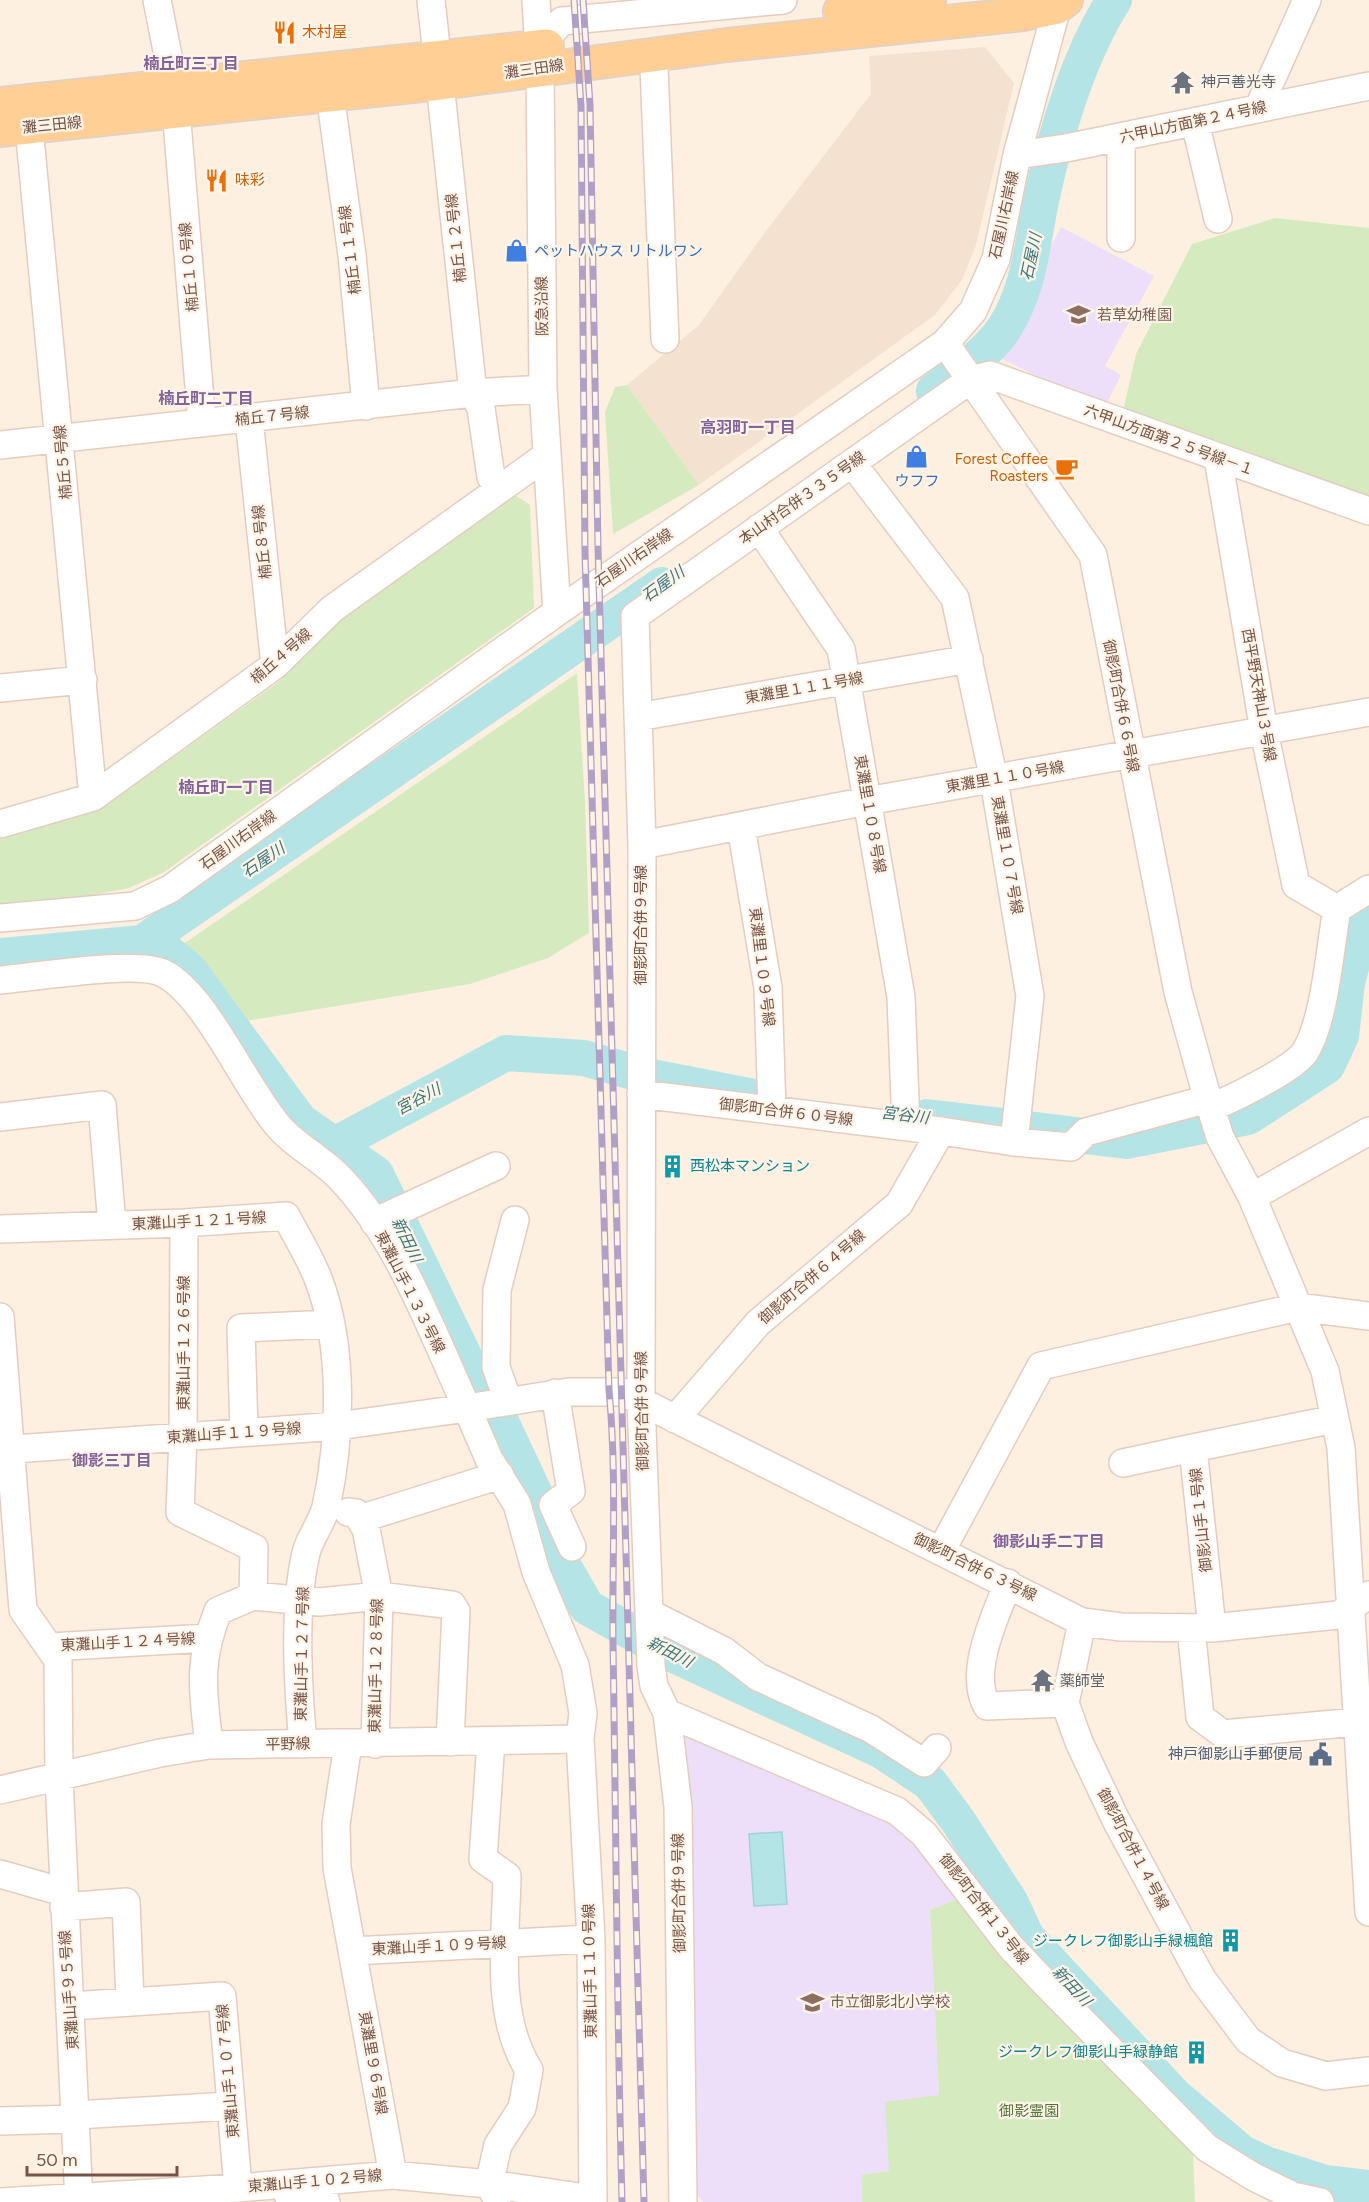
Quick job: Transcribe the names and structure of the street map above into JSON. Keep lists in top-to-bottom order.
{
  "streets": {
    "main road": ["灘三田線"],
    "street": [
      "六甲山方面第２４号線",
      "石屋川右岸線",
      "楠丘１２号線",
      "楠丘１１号線",
      "楠丘１０号線",
      "阪急沿線",
      "楠丘７号線",
      "六甲山方面第２５号線－１",
      "楠丘５号線",
      "本山村合併３３５号線",
      "楠丘８号線",
      "楠丘４号線",
      "東灘里１１１号線",
      "西平野天神山３号線",
      "御影町合併６６号線",
      "東灘里１１０号線",
      "東灘里１０８号線",
      "東灘里１０７号線",
      "御影町合併９号線",
      "東灘里１０９号線",
      "御影町合併６０号線",
      "東灘山手１２１号線",
      "御影町合併６４号線",
      "東灘山手１３３号線",
      "東灘山手１２６号線",
      "東灘山手１１９号線",
      "御影山手１号線",
      "御影町合併６３号線",
      "東灘山手１２４号線",
      "東灘山手１２７号線",
      "東灘山手１２８号線",
      "平野線",
      "御影町合併１４号線",
      "御影町合併１３号線",
      "東灘山手１０９号線",
      "東灘山手１１０号線",
      "東灘山手９５号線",
      "東灘里９６号線",
      "東灘山手１０７号線",
      "東灘山手１０２号線"
    ]
  },
  "crossings": [
    ["灘三田線", "石屋川右岸線"],
    ["灘三田線", "楠丘１２号線"],
    ["灘三田線", "楠丘１１号線"],
    ["灘三田線", "楠丘１０号線"],
    ["灘三田線", "阪急沿線"],
    ["灘三田線", "楠丘５号線"],
    ["六甲山方面第２４号線", "石屋川右岸線"],
    ["石屋川右岸線", "阪急沿線"],
    ["石屋川右岸線", "御影町合併６６号線"],
    ["楠丘１２号線", "楠丘７号線"],
    ["楠丘１１号線", "楠丘７号線"],
    ["楠丘１０号線", "楠丘７号線"],
    ["阪急沿線", "楠丘７号線"],
    ["阪急沿線", "楠丘４号線"],
    ["楠丘７号線", "楠丘５号線"],
    ["楠丘７号線", "楠丘８号線"],
    ["六甲山方面第２５号線－１", "本山村合併３３５号線"],
    ["六甲山方面第２５号線－１", "西平野天神山３号線"],
    ["六甲山方面第２５号線－１", "御影町合併６６号線"],
    ["楠丘５号線", "楠丘４号線"],
    ["本山村合併３３５号線", "御影町合併６６号線"],
    ["本山村合併３３５号線", "東灘里１０８号線"],
    ["本山村合併３３５号線", "東灘里１０７号線"],
    ["本山村合併３３５号線", "御影町合併９号線"],
    ["楠丘８号線", "楠丘４号線"],
    ["東灘里１１１号線", "東灘里１０８号線"],
    ["東灘里１１１号線", "東灘里１０７号線"],
    ["東灘里１１１号線", "御影町合併９号線"],
    ["西平野天神山３号線", "東灘里１１０号線"],
    ["西平野天神山３号線", "御影町合併６０号線"],
    ["御影町合併６６号線", "東灘里１１０号線"],
    ["御影町合併６６号線", "御影町合併６０号線"],
    ["御影町合併６６号線", "御影山手１号線"],
    ["御影町合併６６号線", "御影町合併６３号線"],
    ["東灘里１１０号線", "東灘里１０８号線"],
    ["東灘里１１０号線", "東灘里１０７号線"],
    ["東灘里１１０号線", "御影町合併９号線"],
    ["東灘里１１０号線", "東灘里１０９号線"],
    ["東灘里１０８号線", "御影町合併６０号線"],
    ["東灘里１０７号線", "御影町合併６０号線"],
    ["御影町合併９号線", "御影町合併６０号線"],
    ["御影町合併９号線", "東灘山手１１９号線"],
    ["御影町合併９号線", "御影町合併６３号線"],
    ["御影町合併９号線", "御影町合併１３号線"],
    ["東灘里１０９号線", "御影町合併６０号線"],
    ["御影町合併６０号線", "御影町合併６４号線"],
    ["東灘山手１２１号線", "東灘山手１２６号線"],
    ["東灘山手１２１号線", "東灘山手１１９号線"],
    ["東灘山手１２１号線", "東灘山手１２７号線"],
    ["御影町合併６４号線", "御影町合併６３号線"],
    ["東灘山手１３３号線", "東灘山手１１９号線"],
    ["東灘山手１３３号線", "平野線"],
    ["東灘山手１３３号線", "東灘山手１１０号線"],
    ["東灘山手１２６号線", "東灘山手１１９号線"],
    ["東灘山手１１９号線", "御影町合併６３号線"],
    ["東灘山手１１９号線", "東灘山手１２７号線"],
    ["東灘山手１１９号線", "東灘山手９５号線"],
    ["御影山手１号線", "御影町合併６３号線"],
    ["東灘山手１２４号線", "東灘山手９５号線"],
    ["東灘山手１２７号線", "平野線"],
    ["東灘山手１２８号線", "平野線"],
    ["平野線", "東灘山手１０９号線"],
    ["平野線", "東灘山手１１０号線"],
    ["平野線", "東灘山手９５号線"],
    ["東灘山手１０９号線", "東灘山手１１０号線"],
    ["東灘山手１０９号線", "東灘里９６号線"],
    ["東灘山手１１０号線", "東灘山手１０２号線"],
    ["東灘山手９５号線", "東灘山手１０７号線"],
    ["東灘山手９５号線", "東灘山手１０２号線"],
    ["東灘里９６号線", "東灘山手１０２号線"],
    ["東灘山手１０７号線", "東灘山手１０２号線"]
  ],
  "districts": [
    "楠丘町三丁目",
    "楠丘町二丁目",
    "高羽町一丁目",
    "楠丘町一丁目",
    "御影三丁目",
    "御影山手二丁目"
  ],
  "water": ["石屋川", "宮谷川", "新田川"],
  "parks": ["御影霊園"],
  "places": {
    "restaurant": ["木村屋", "味彩"],
    "temple": ["神戸善光寺", "薬師堂"],
    "shop": ["ペットハウス リトルワン", "ウフフ"],
    "school or university": ["若草幼稚園", "市立御影北小学校"],
    "cafe": ["Forest Coffee Roasters"],
    "building": ["西松本マンション", "ジークレフ御影山手緑楓館", "ジークレフ御影山手緑静館"],
    "public building": ["神戸御影山手郵便局"]
  },
  "scale_bar": "50 m"
}
